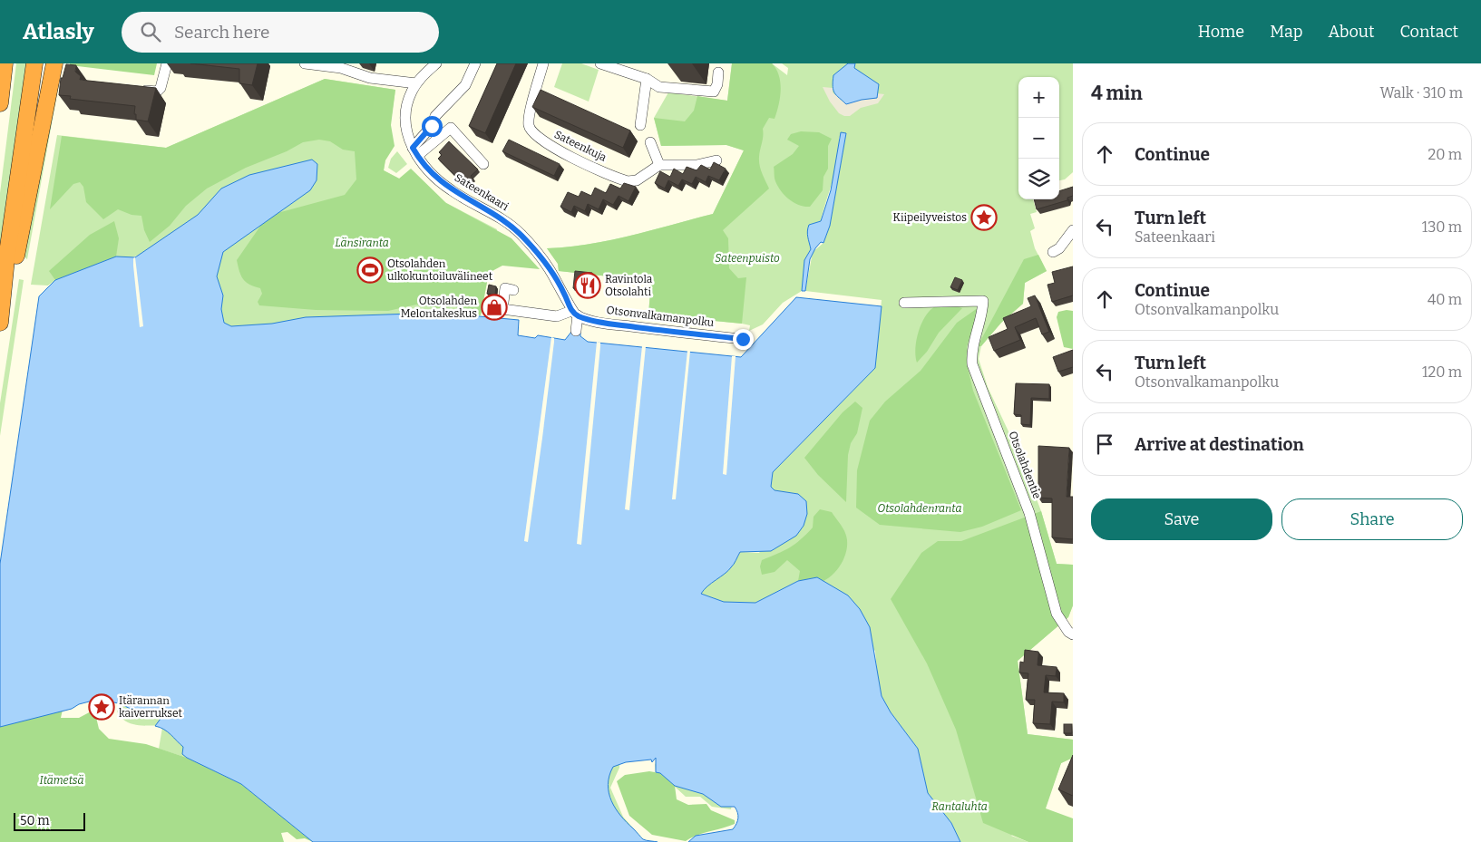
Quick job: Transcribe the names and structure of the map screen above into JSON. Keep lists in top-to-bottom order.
{
  "streets": {
    "street": [
      "Sateenkuja",
      "Sateenkaari",
      "Otsonvalkamanpolku",
      "Otsolahdentie"
    ]
  },
  "crossings": [
    ["Sateenkaari", "Otsonvalkamanpolku"]
  ],
  "parks": [
    "Länsiranta",
    "Sateenpuisto",
    "Otsolahdenranta",
    "Itämetsä",
    "Rantaluhta"
  ],
  "places": {
    "place": ["Kiipeilyveistos", "Itärannan kaiverrukset"],
    "sports": ["Otsolahden ulkokuntoiluvälineet"],
    "restaurant": ["Ravintola Otsolahti"],
    "shop": ["Otsolahden Melontakeskus"]
  },
  "scale_bar": "50 m",
  "page": {
    "header": "Atlasly",
    "search": "Search here",
    "nav": [
      "Home",
      "Map",
      "About",
      "Contact"
    ],
    "heading": ["4 min", "Walk · 310 m"],
    "map_buttons": ["+", "−"],
    "list": [
      ["Continue", "20 m"],
      ["Turn left", "Sateenkaari", "130 m"],
      ["Continue", "Otsonvalkamanpolku", "40 m"],
      ["Turn left", "Otsonvalkamanpolku", "120 m"],
      "Arrive at destination"
    ],
    "buttons": ["Save", "Share"],
    "scale": "50 m"
  }
}
